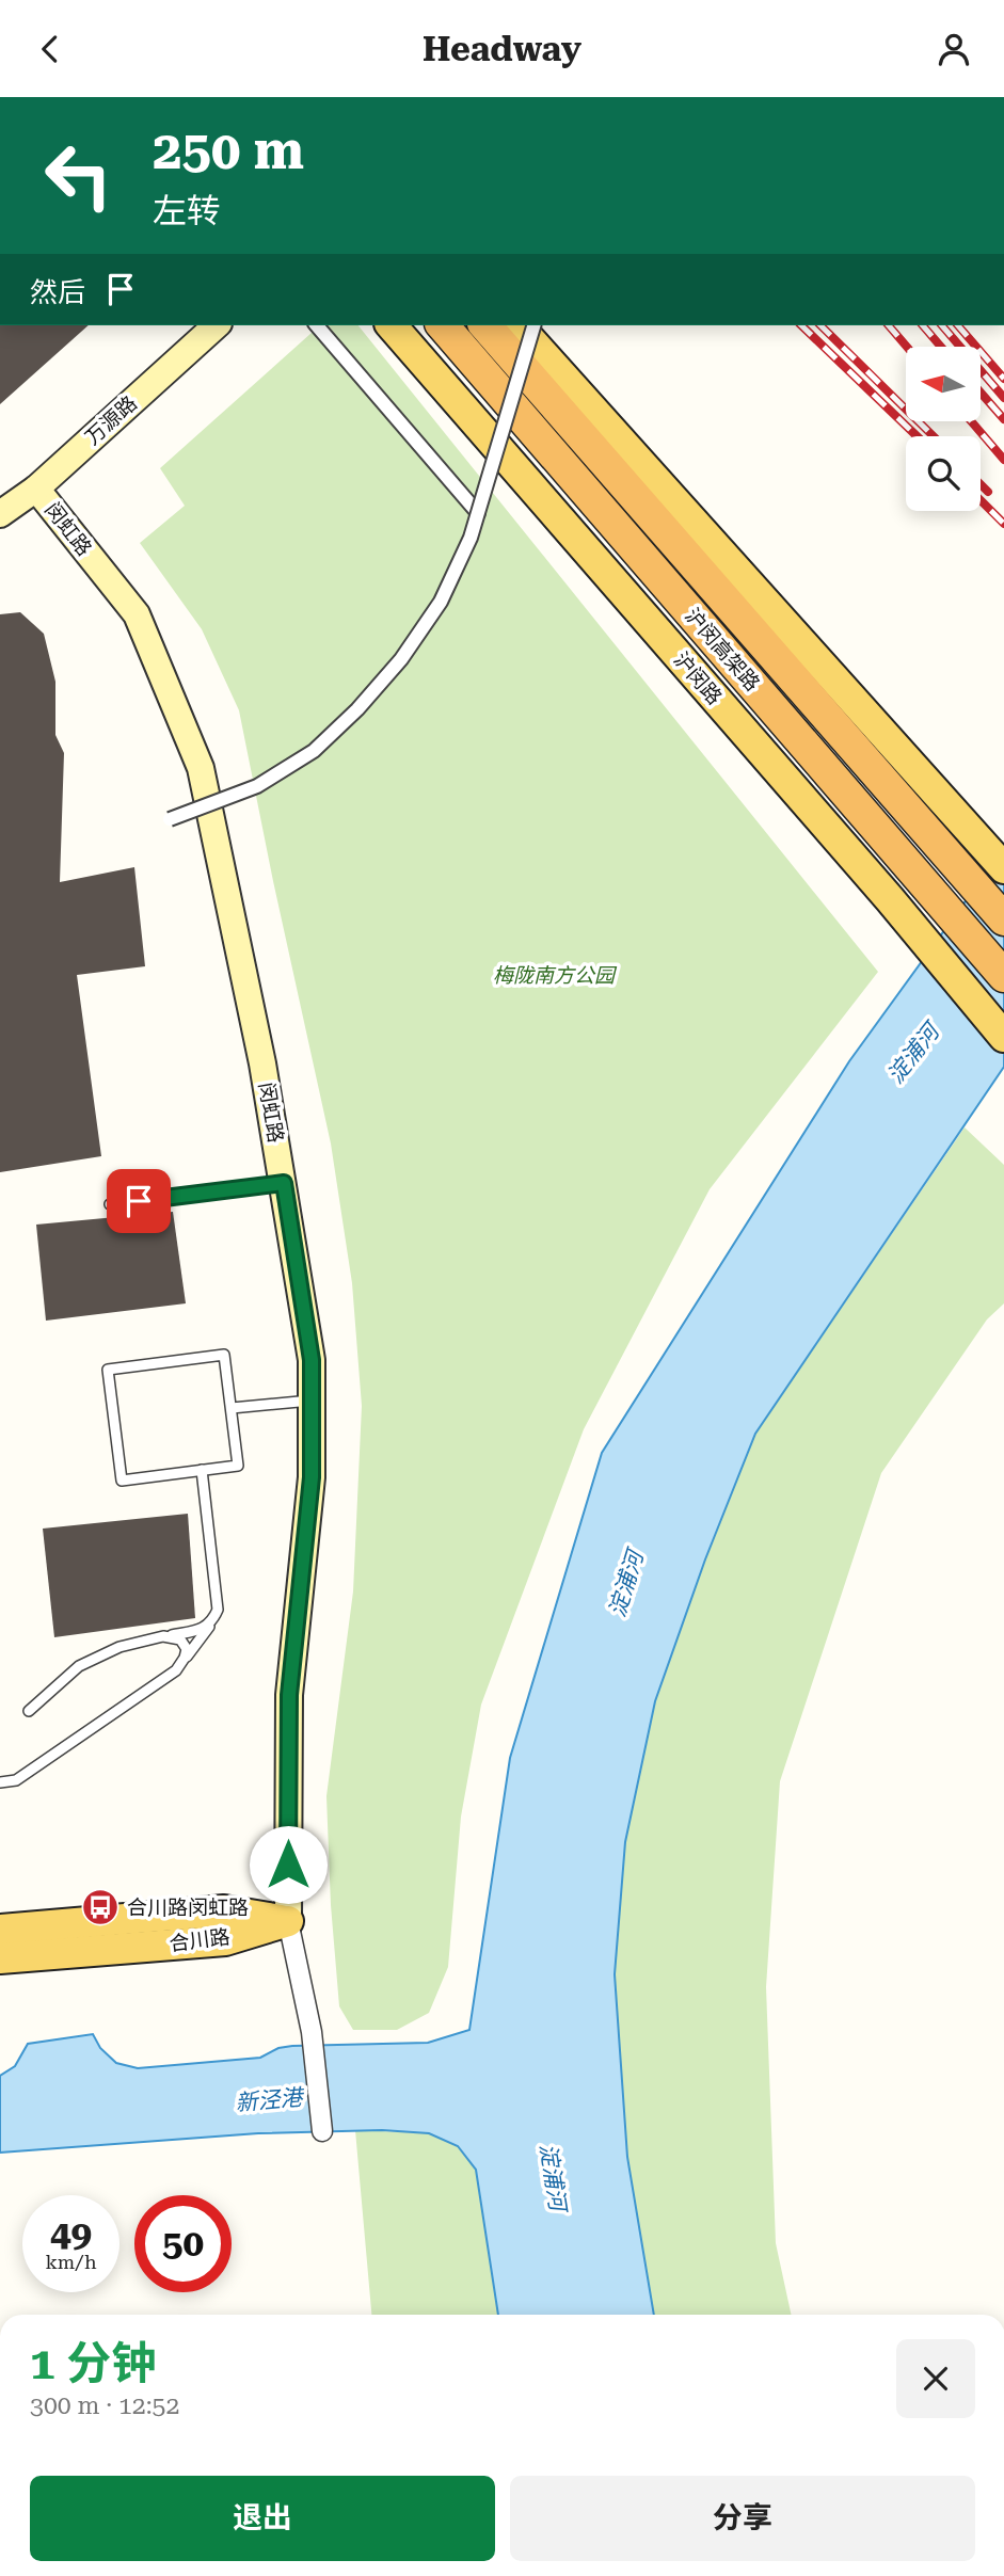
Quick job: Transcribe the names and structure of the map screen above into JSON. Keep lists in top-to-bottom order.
{
  "streets": {
    "highway": ["沪闵高架路"],
    "main road": [
      "万源路",
      "闵虹路",
      "沪闵路",
      "合川路"
    ]
  },
  "crossings": [
    ["万源路", "闵虹路"],
    ["闵虹路", "合川路"]
  ],
  "water": ["淀浦河", "新泾港"],
  "parks": ["梅陇南方公园"],
  "places": {
    "bus stop": ["合川路闵虹路"]
  },
  "north": "left",
  "page": {
    "header": "Headway",
    "turn": ["250 m", "左转"],
    "then": "然后",
    "speed": "49 km/h",
    "limit": "50",
    "heading": ["1 分钟", "300 m · 12:52"],
    "buttons": ["退出", "分享"]
  }
}
